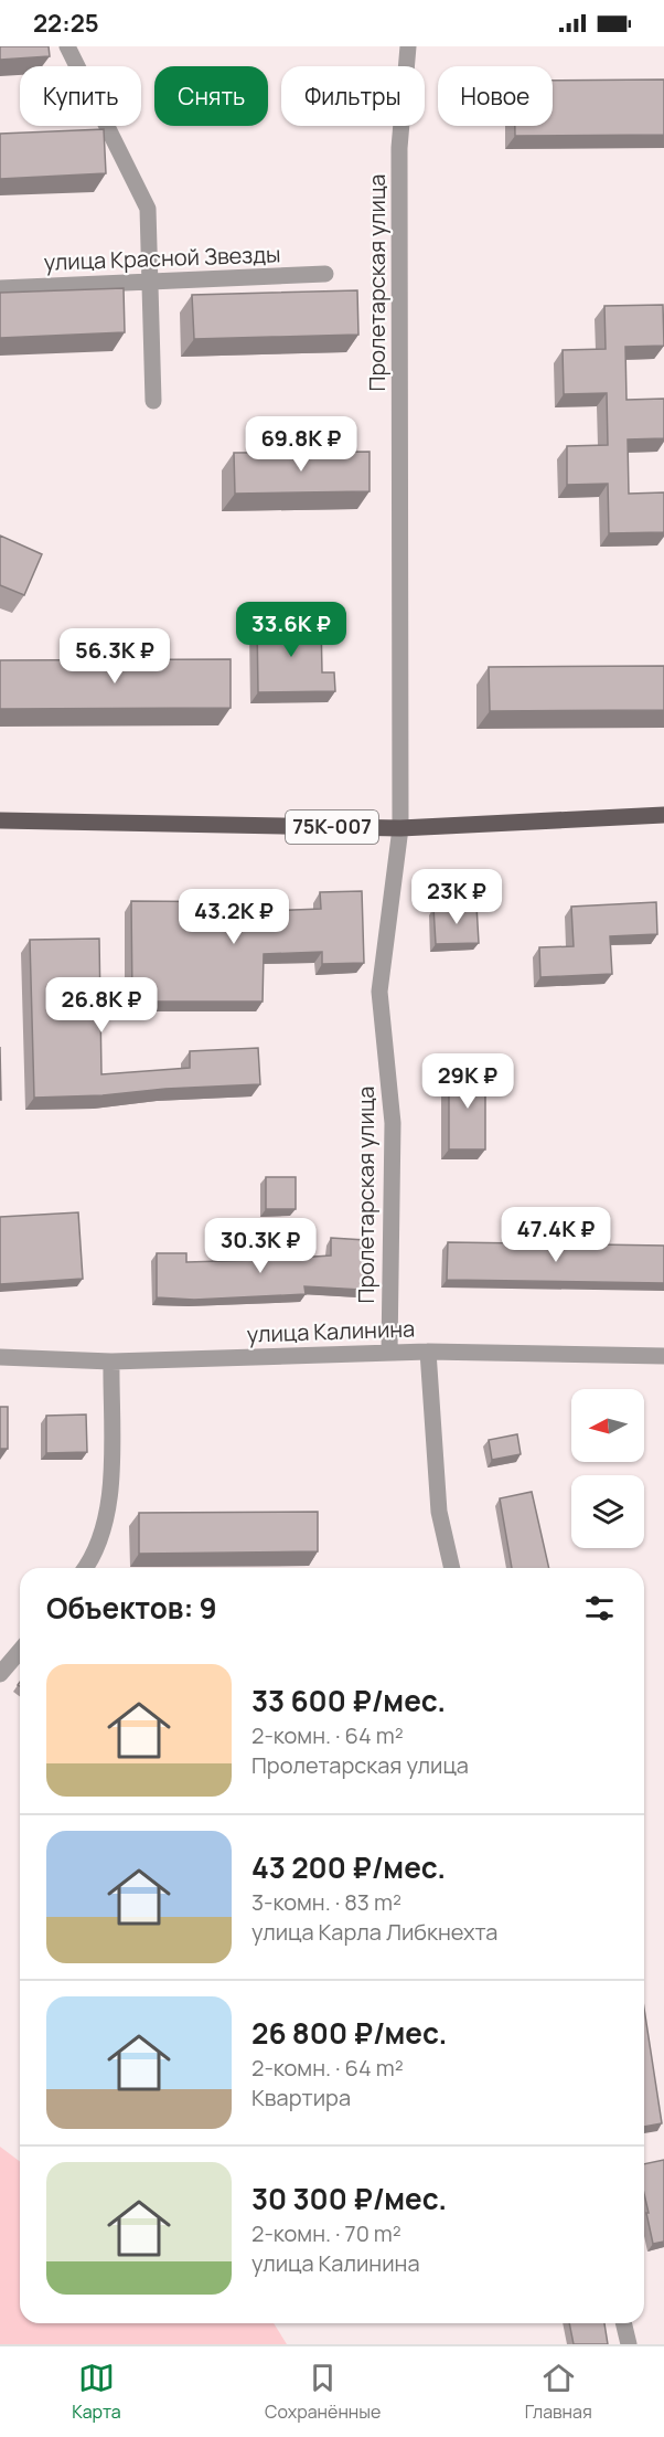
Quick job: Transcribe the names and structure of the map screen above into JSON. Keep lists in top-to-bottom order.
{
  "streets": {
    "main road": ["75К-007"],
    "street": ["улица Красной Звезды", "Пролетарская улица", "улица Калинина"]
  },
  "crossings": [
    ["Пролетарская улица", "75К-007"],
    ["Пролетарская улица", "улица Калинина"]
  ],
  "north": "left",
  "page": {
    "status": "22:25",
    "chip": [
      "Купить",
      "Снять",
      "Фильтры",
      "Новое"
    ],
    "price": [
      "69.8K ₽",
      "33.6K ₽",
      "56.3K ₽",
      "23K ₽",
      "43.2K ₽",
      "26.8K ₽",
      "29K ₽",
      "47.4K ₽",
      "30.3K ₽"
    ],
    "heading": "Объектов: 9",
    "list": [
      {
        "name": "33 600 ₽/мес.",
        "note": "2-комн. · 64 m² · Пролетарская улица"
      },
      {
        "name": "43 200 ₽/мес.",
        "note": "3-комн. · 83 m² · улица Карла Либкнехта"
      },
      {
        "name": "26 800 ₽/мес.",
        "note": "2-комн. · 64 m² · Квартира"
      },
      {
        "name": "30 300 ₽/мес.",
        "note": "2-комн. · 70 m² · улица Калинина"
      }
    ],
    "tabs": ["Карта", "Сохранённые", "Главная"]
  }
}
